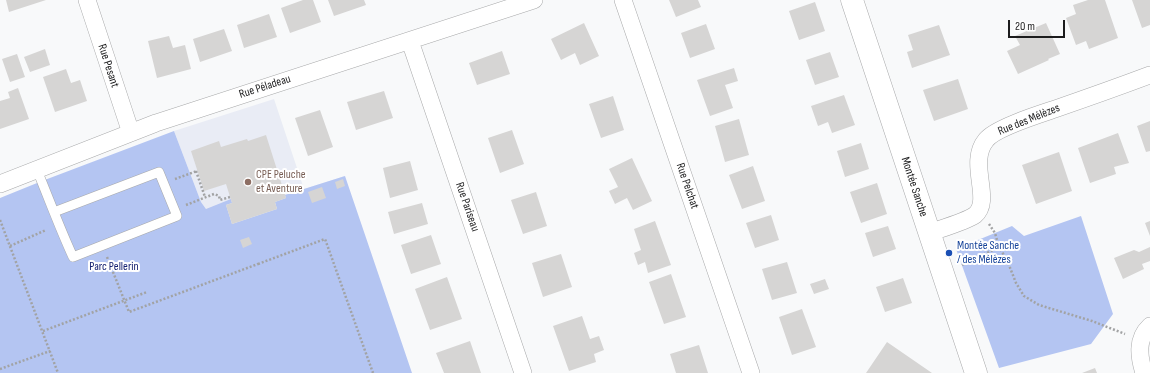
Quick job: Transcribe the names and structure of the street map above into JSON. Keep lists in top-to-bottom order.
{
  "streets": {
    "street": [
      "Rue Pesant",
      "Rue Péladeau",
      "Rue des Mélèzes",
      "Rue Pelchat",
      "Montée Sanche",
      "Rue Pariseau"
    ]
  },
  "crossings": [
    ["Rue Pesant", "Rue Péladeau"],
    ["Rue Péladeau", "Rue Pariseau"],
    ["Rue des Mélèzes", "Montée Sanche"]
  ],
  "parks": ["Parc Pellerin"],
  "places": ["CPE Peluche et Aventure", "Montée Sanche / des Mélèzes"],
  "scale_bar": "20 m"
}
